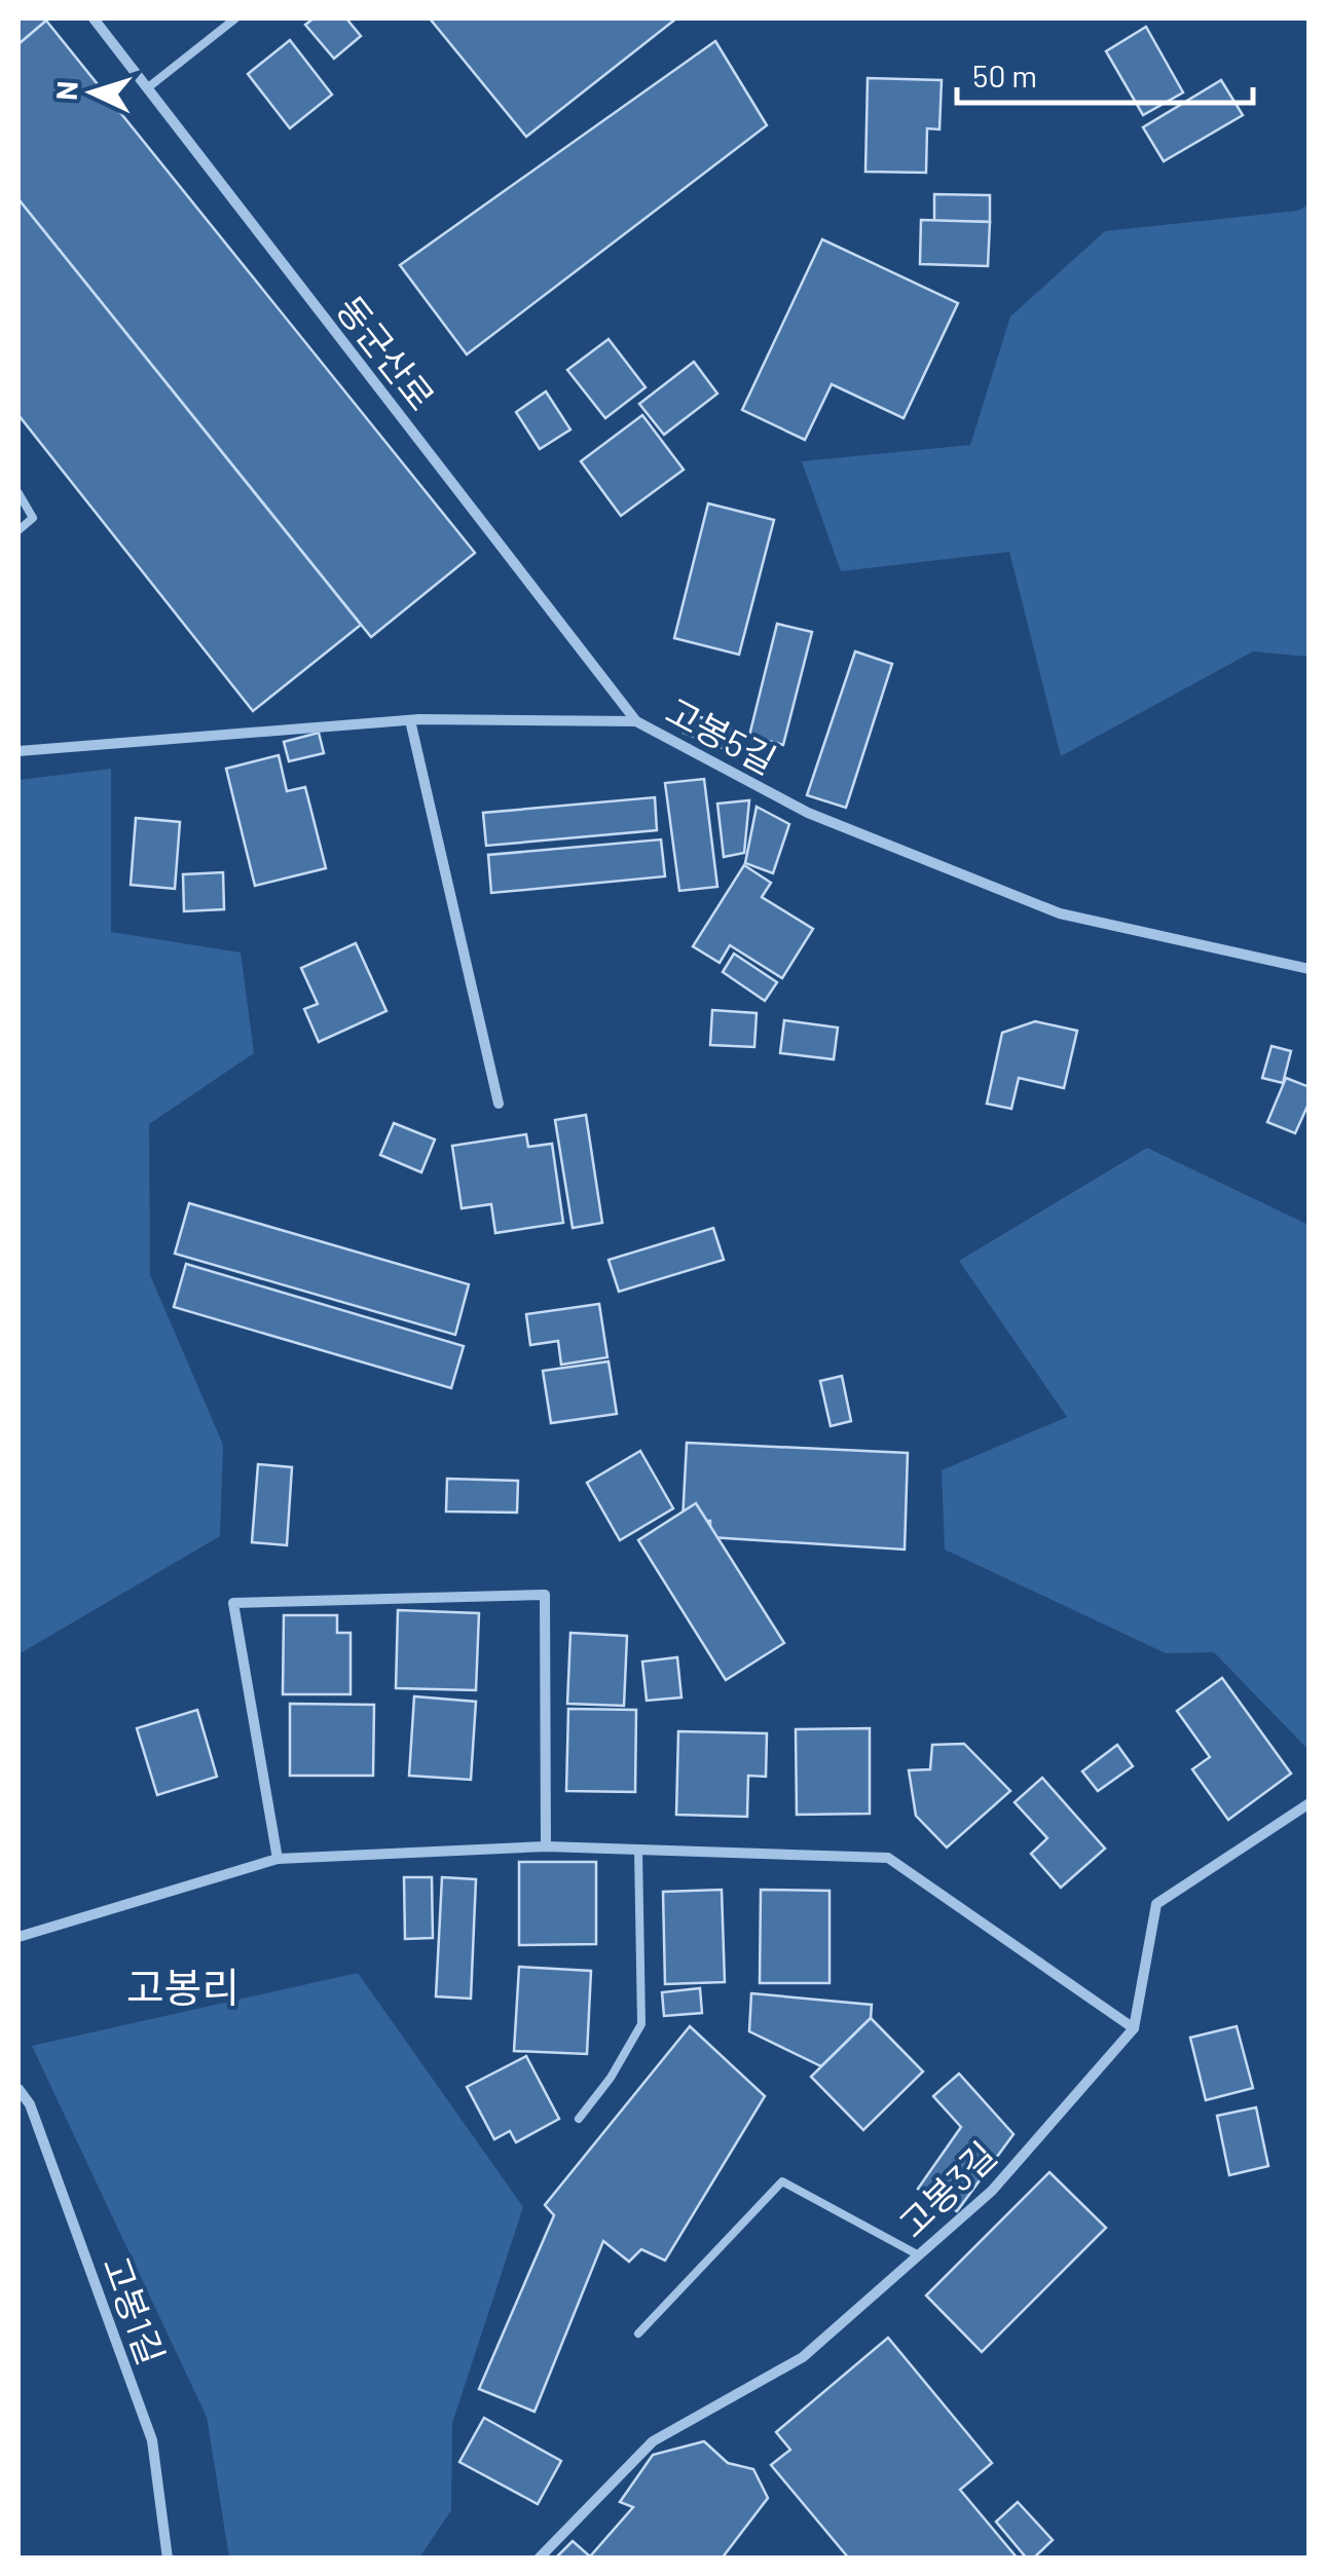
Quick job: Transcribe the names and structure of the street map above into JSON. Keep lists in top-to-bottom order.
{
  "streets": {
    "street": [
      "동군산로",
      "고봉5길",
      "고봉3길",
      "고봉1길"
    ]
  },
  "crossings": [
    ["동군산로", "고봉5길"]
  ],
  "districts": ["고봉리"],
  "scale_bar": "50 m",
  "north": "left"
}
